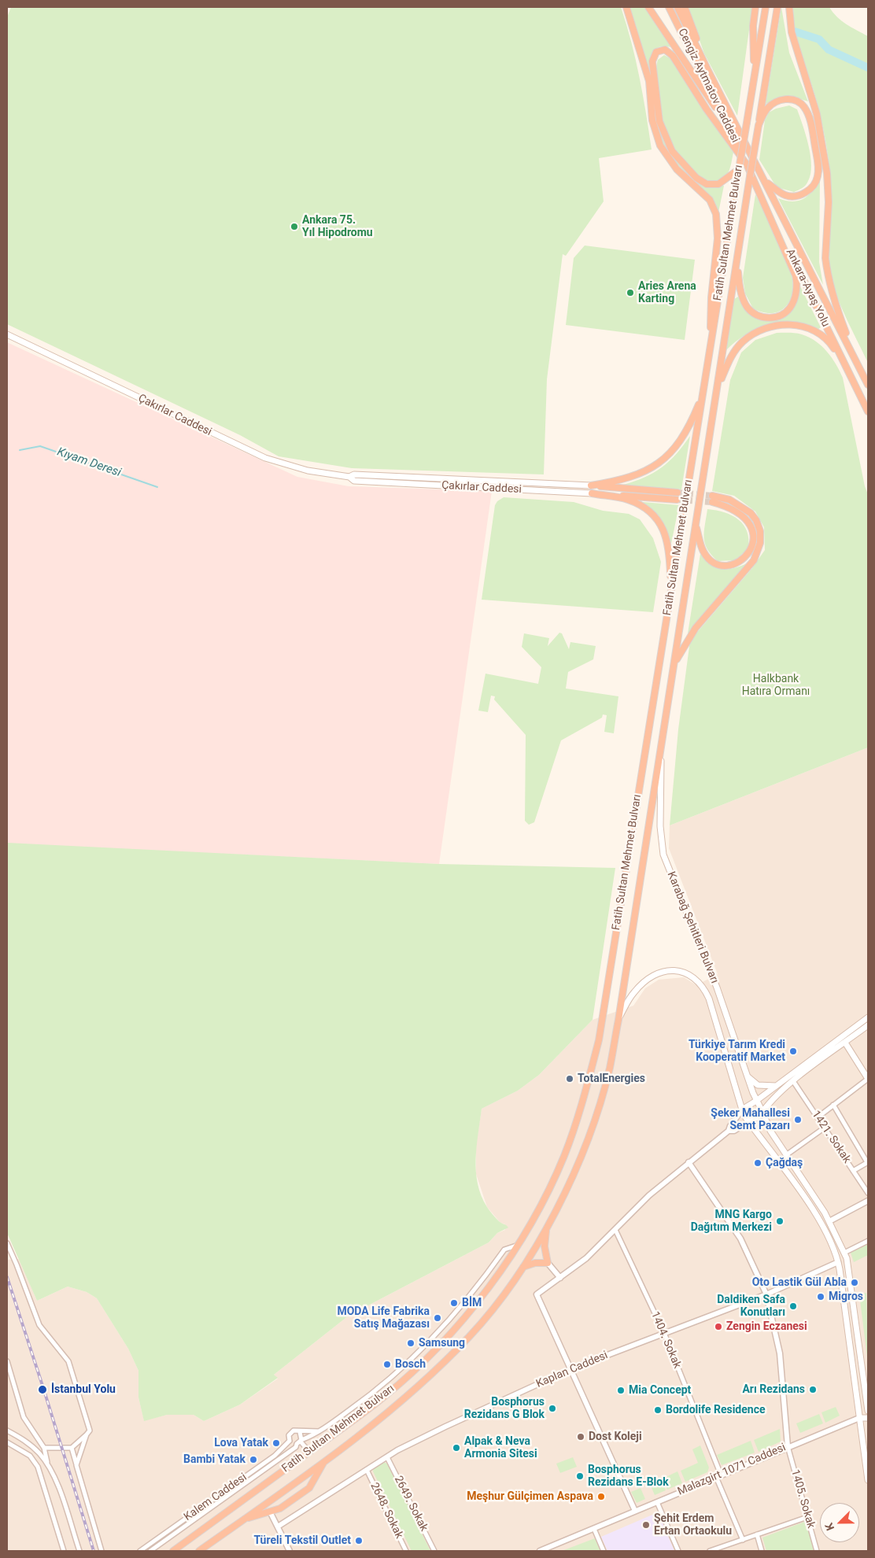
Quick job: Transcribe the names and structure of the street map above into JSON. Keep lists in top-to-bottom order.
{
  "streets": {
    "highway": ["Cengiz Aytmatov Caddesi", "Fatih Sultan Mehmet Bulvarı", "Ankara-Ayaş Yolu"],
    "main road": ["Çakırlar Caddesi", "Karabağ Şehitleri Bulvarı"],
    "street": [
      "1421. Sokak",
      "1404. Sokak",
      "Kaplan Caddesi",
      "Malazgirt 1071 Caddesi",
      "Kalem Caddesi",
      "1405. Sokak",
      "2649. Sokak",
      "2648. Sokak"
    ]
  },
  "crossings": [
    ["Cengiz Aytmatov Caddesi", "Ankara-Ayaş Yolu"],
    ["Fatih Sultan Mehmet Bulvarı", "Karabağ Şehitleri Bulvarı"],
    ["Fatih Sultan Mehmet Bulvarı", "Kalem Caddesi"],
    ["Karabağ Şehitleri Bulvarı", "Kaplan Caddesi"],
    ["Karabağ Şehitleri Bulvarı", "Malazgirt 1071 Caddesi"],
    ["1404. Sokak", "Kaplan Caddesi"],
    ["1404. Sokak", "Malazgirt 1071 Caddesi"],
    ["Kaplan Caddesi", "2649. Sokak"],
    ["Kaplan Caddesi", "2648. Sokak"],
    ["Malazgirt 1071 Caddesi", "1405. Sokak"]
  ],
  "water": ["Kıyam Deresi"],
  "parks": ["Halkbank Hatıra Ormanı"],
  "places": [
    "Ankara 75. Yıl Hipodromu",
    "Aries Arena Karting",
    "Türkiye Tarım Kredi Kooperatif Market",
    "TotalEnergies",
    "Şeker Mahallesi Semt Pazarı",
    "Çağdaş",
    "MNG Kargo Dağıtım Merkezi",
    "Oto Lastik Gül Abla",
    "Migros",
    "BİM",
    "Daldiken Safa Konutları",
    "MODA Life Fabrika Satış Mağazası",
    "Zengin Eczanesi",
    "Samsung",
    "Bosch",
    "İstanbul Yolu",
    "Arı Rezidans",
    "Mia Concept",
    "Bosphorus Rezidans G Blok",
    "Bordolife Residence",
    "Dost Koleji",
    "Lova Yatak",
    "Alpak & Neva Armonia Sitesi",
    "Bambi Yatak",
    "Bosphorus Rezidans E-Blok",
    "Meşhur Gülçimen Aspava",
    "Şehit Erdem Ertan Ortaokulu",
    "Türeli Tekstil Outlet"
  ],
  "north": "bottom left"
}
